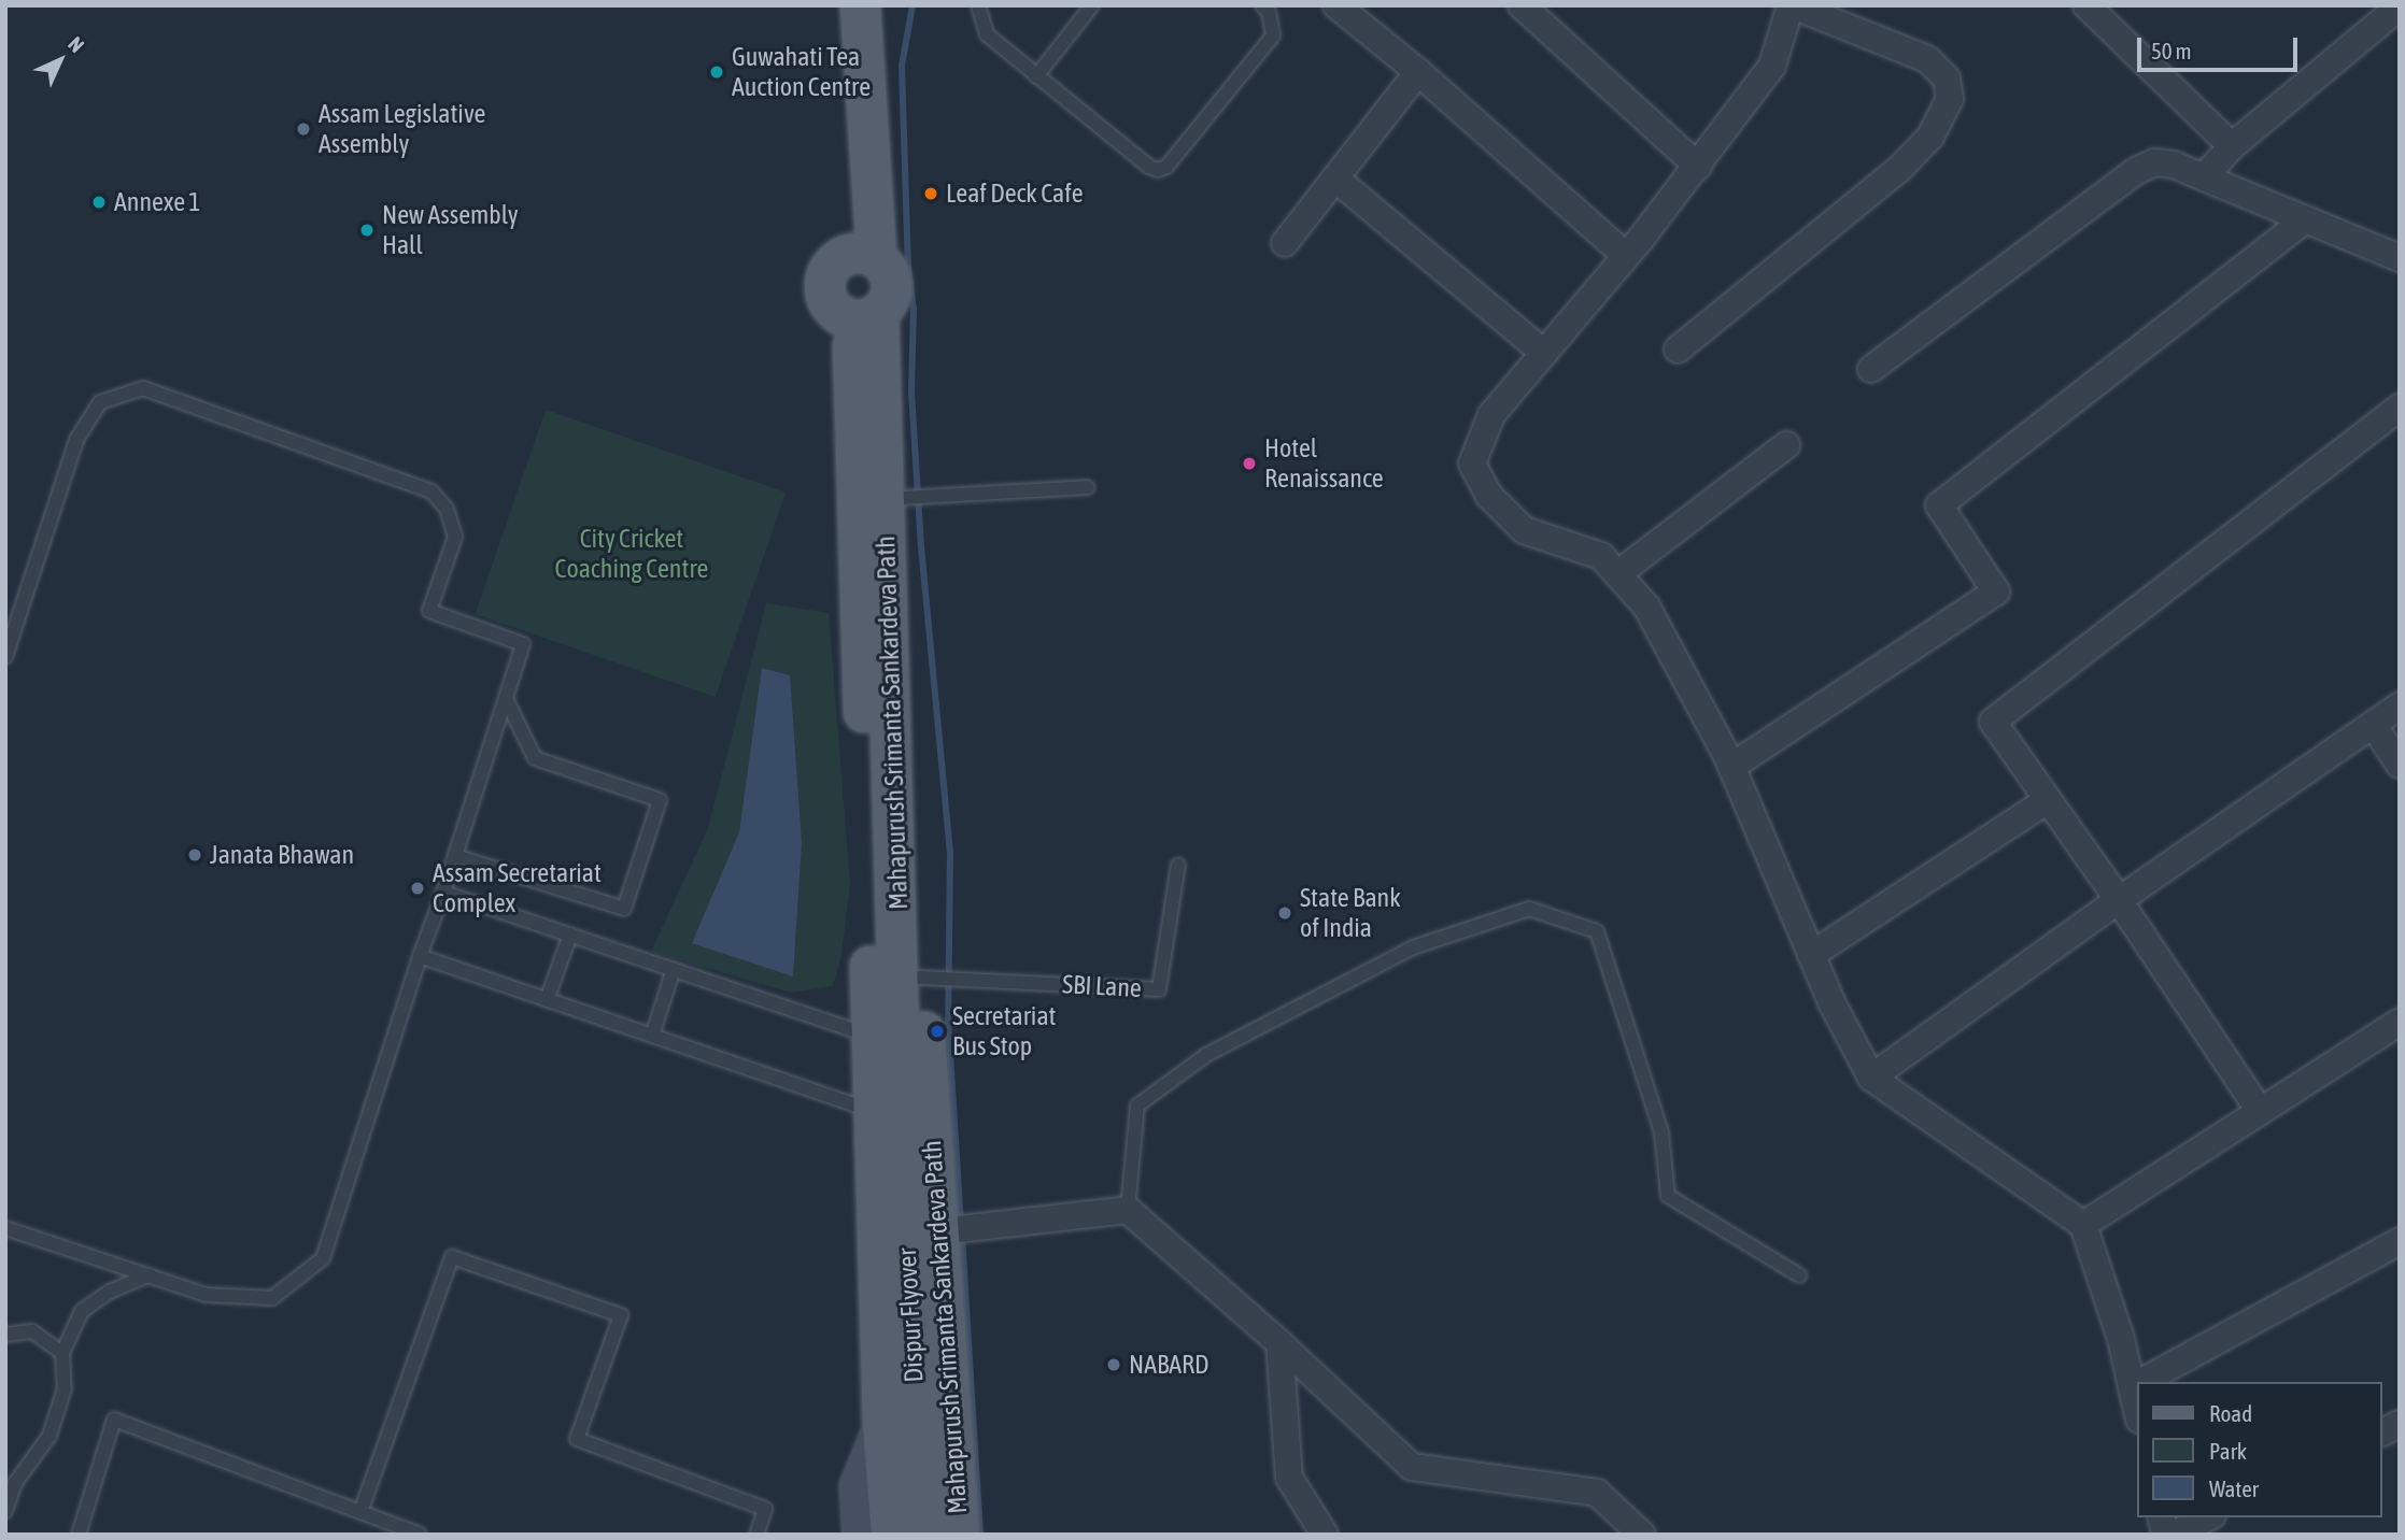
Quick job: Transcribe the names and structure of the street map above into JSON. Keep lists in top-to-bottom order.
{
  "streets": {
    "main road": ["Mahapurush Srimanta Sankardeva Path", "Dispur Flyover"],
    "lane": ["SBI Lane"]
  },
  "crossings": [
    ["Mahapurush Srimanta Sankardeva Path", "SBI Lane"],
    ["Mahapurush Srimanta Sankardeva Path", "Dispur Flyover"]
  ],
  "parks": ["City Cricket Coaching Centre"],
  "places": [
    "Guwahati Tea Auction Centre",
    "Assam Legislative Assembly",
    "Leaf Deck Cafe",
    "Annexe 1",
    "New Assembly Hall",
    "Hotel Renaissance",
    "Janata Bhawan",
    "Assam Secretariat Complex",
    "State Bank of India",
    "Secretariat Bus Stop",
    "NABARD"
  ],
  "legend": ["Road", "Park", "Water"],
  "scale_bar": "50 m",
  "north": "top right"
}
